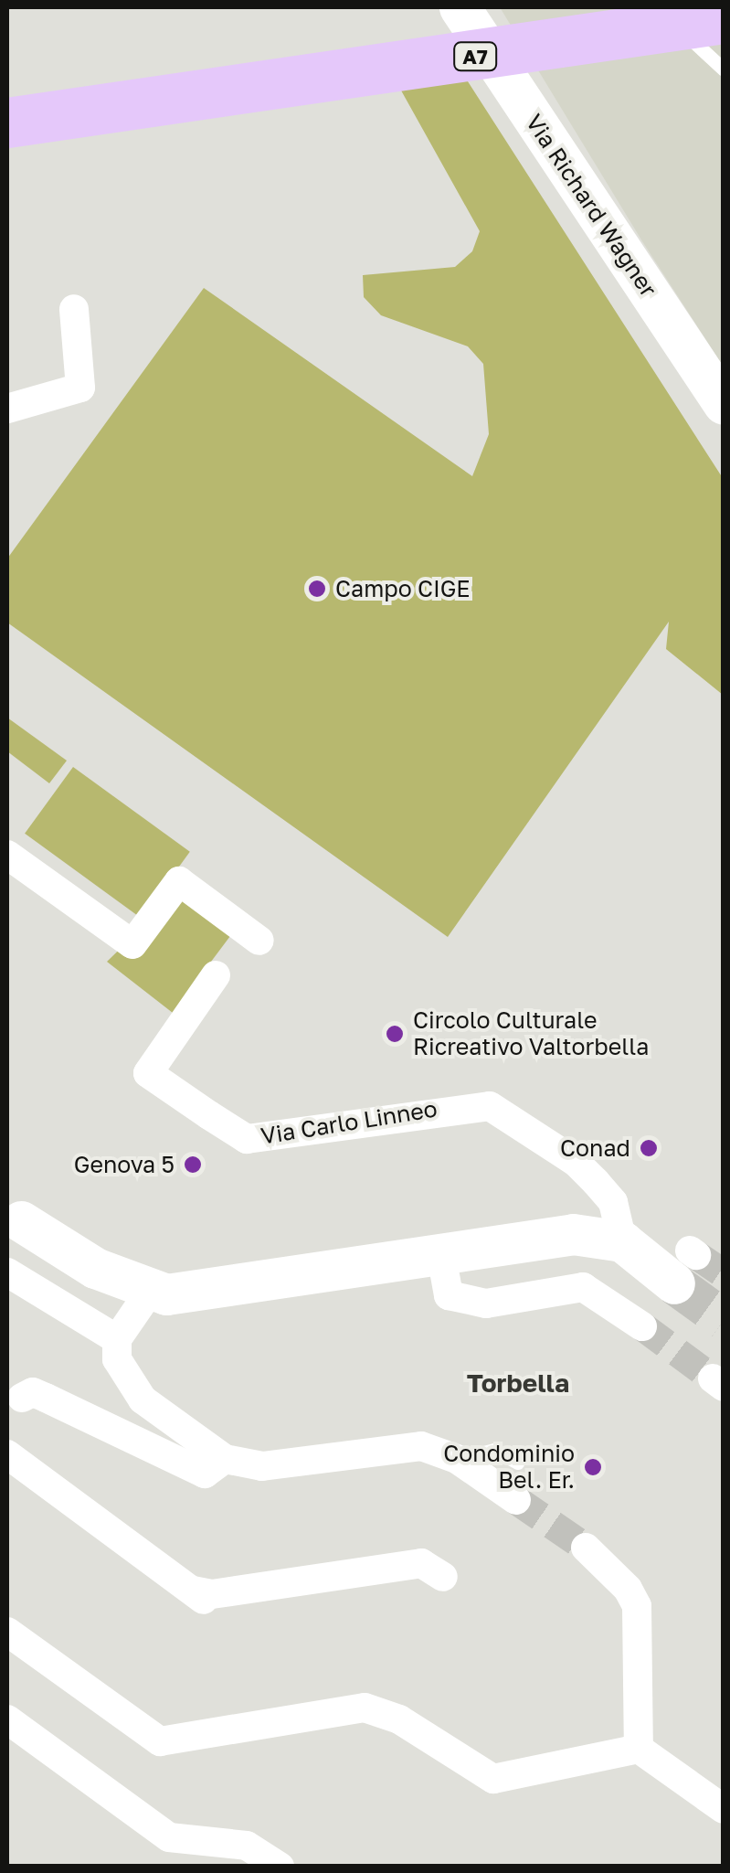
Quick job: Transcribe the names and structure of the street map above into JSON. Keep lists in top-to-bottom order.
{
  "streets": {
    "highway": ["A7"],
    "street": ["Via Richard Wagner", "Via Carlo Linneo"]
  },
  "districts": ["Torbella"],
  "places": [
    "Campo CIGE",
    "Circolo Culturale Ricreativo Valtorbella",
    "Conad",
    "Genova 5",
    "Condominio Bel. Er."
  ]
}
